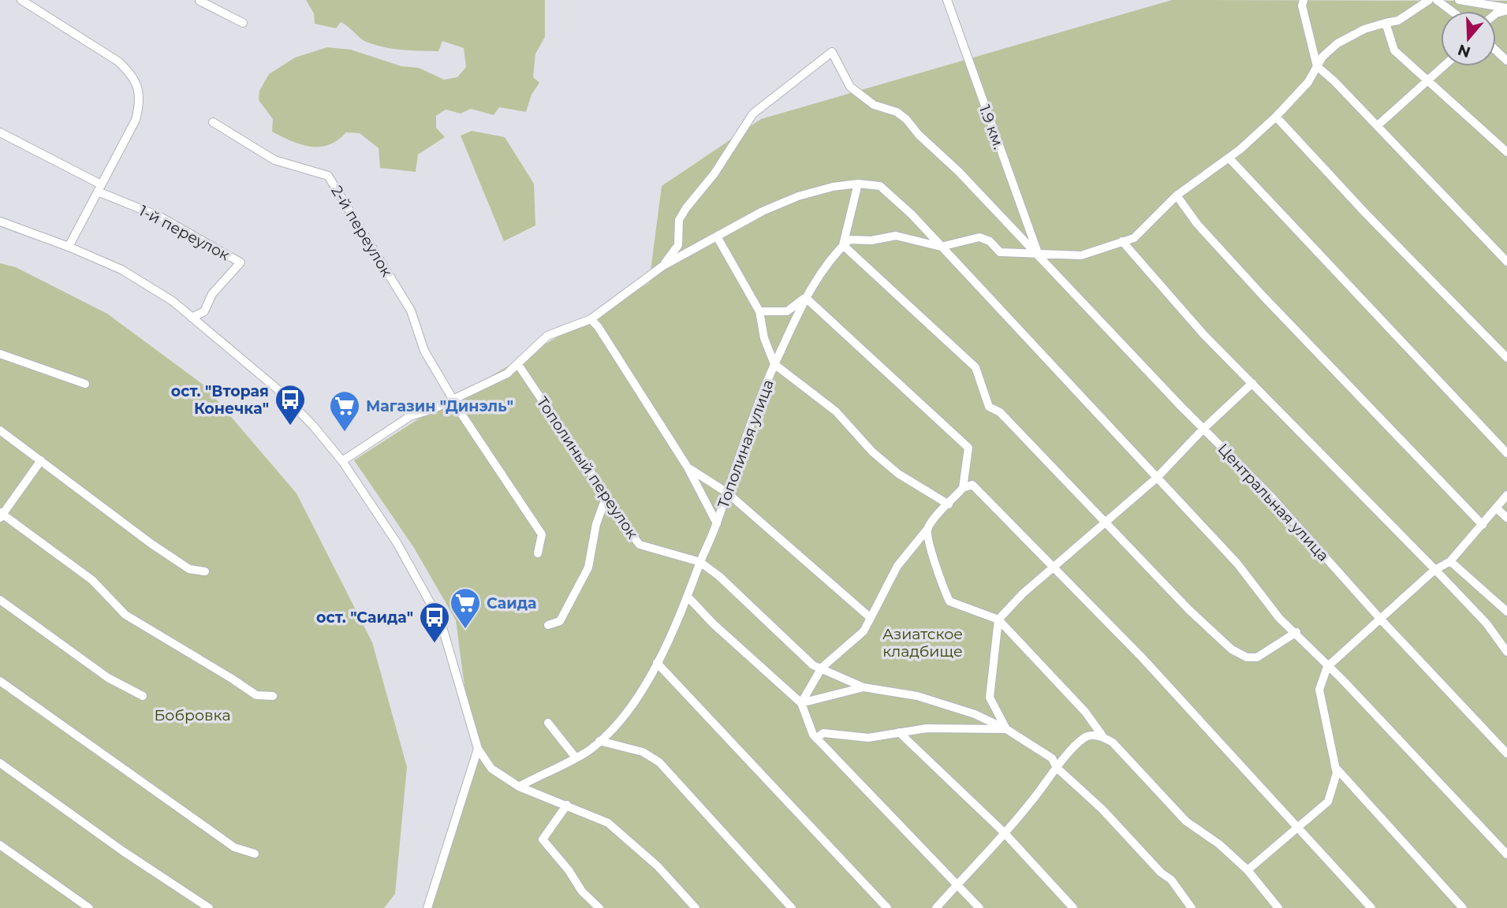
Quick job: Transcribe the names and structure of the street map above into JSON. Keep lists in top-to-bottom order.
{
  "streets": {
    "street": [
      "1.9 км.",
      "2-й переулок",
      "1-й переулок",
      "Тополиная улица",
      "Тополиный переулок",
      "Центральная улица"
    ]
  },
  "crossings": [
    ["1.9 км.", "Центральная улица"],
    ["Тополиная улица", "Тополиный переулок"]
  ],
  "parks": ["Азиатское кладбище", "Бобровка"],
  "places": {
    "bus stop": ["ост. \"Вторая Конечка\"", "ост. \"Саида\""],
    "supermarket": ["Магазин \"Динэль\"", "Саида"]
  },
  "north": "bottom"
}
